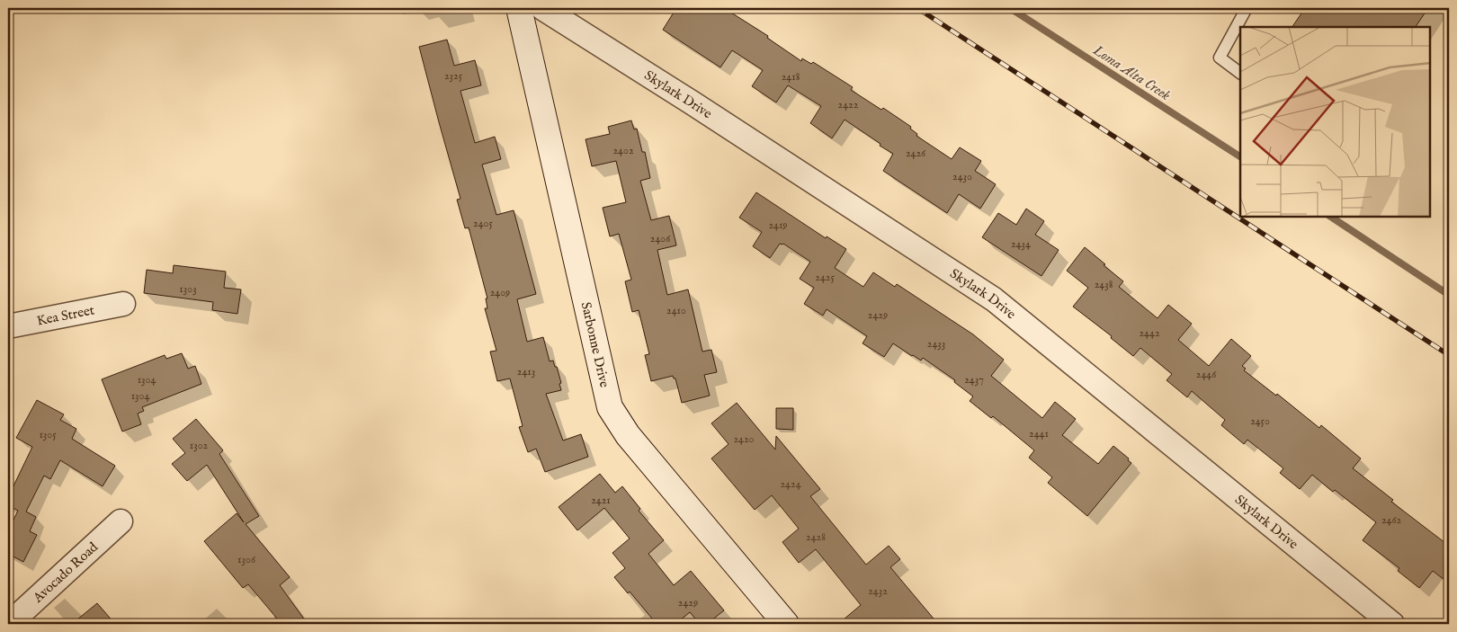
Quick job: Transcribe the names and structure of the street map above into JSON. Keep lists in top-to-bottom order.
{
  "streets": {
    "street": [
      "Skylark Drive",
      "Kea Street",
      "Sarbonne Drive",
      "Avocado Road"
    ]
  },
  "water": ["Loma Alta Creek"],
  "house_numbers": [
    "2325",
    "2418",
    "2422",
    "2402",
    "2426",
    "2430",
    "2405",
    "2419",
    "2406",
    "2434",
    "2425",
    "2438",
    "1303",
    "2409",
    "2410",
    "2429",
    "2442",
    "2433",
    "2413",
    "2446",
    "1304",
    "2437",
    "1304",
    "2450",
    "2441",
    "1305",
    "2420",
    "1302",
    "2424",
    "2421",
    "2462",
    "2428",
    "1306",
    "2432",
    "2429"
  ]
}
